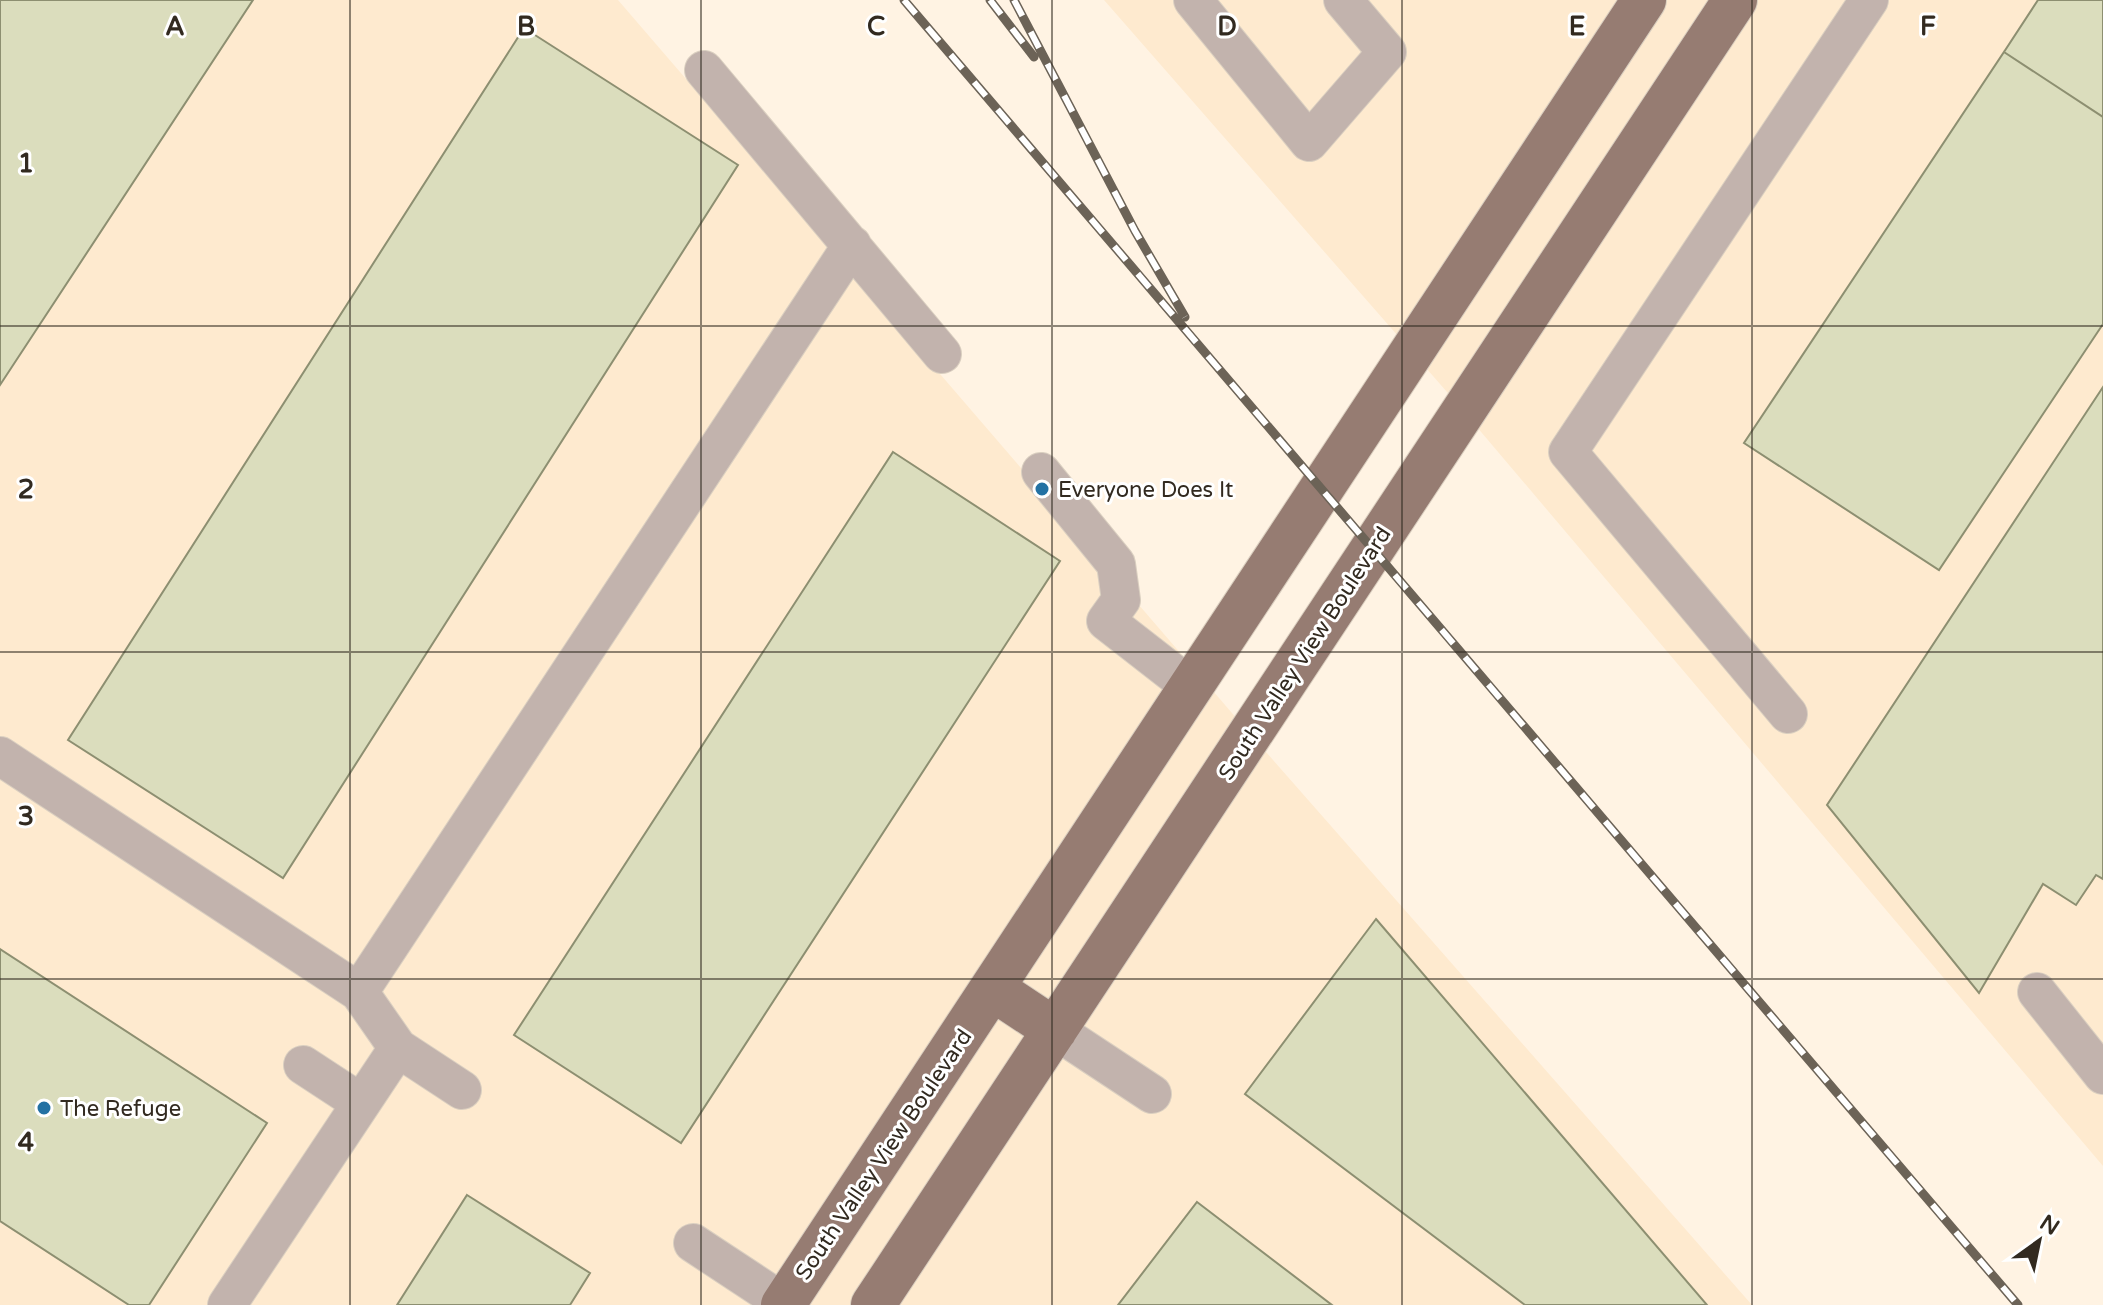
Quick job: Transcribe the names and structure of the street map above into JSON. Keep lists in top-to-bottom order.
{
  "streets": {
    "main road": ["South Valley View Boulevard"]
  },
  "places": ["Everyone Does It", "The Refuge"],
  "north": "top right",
  "grid": {
    "columns": [
      "A",
      "B",
      "C",
      "D",
      "E",
      "F"
    ],
    "rows": [
      "1",
      "2",
      "3",
      "4"
    ]
  }
}
